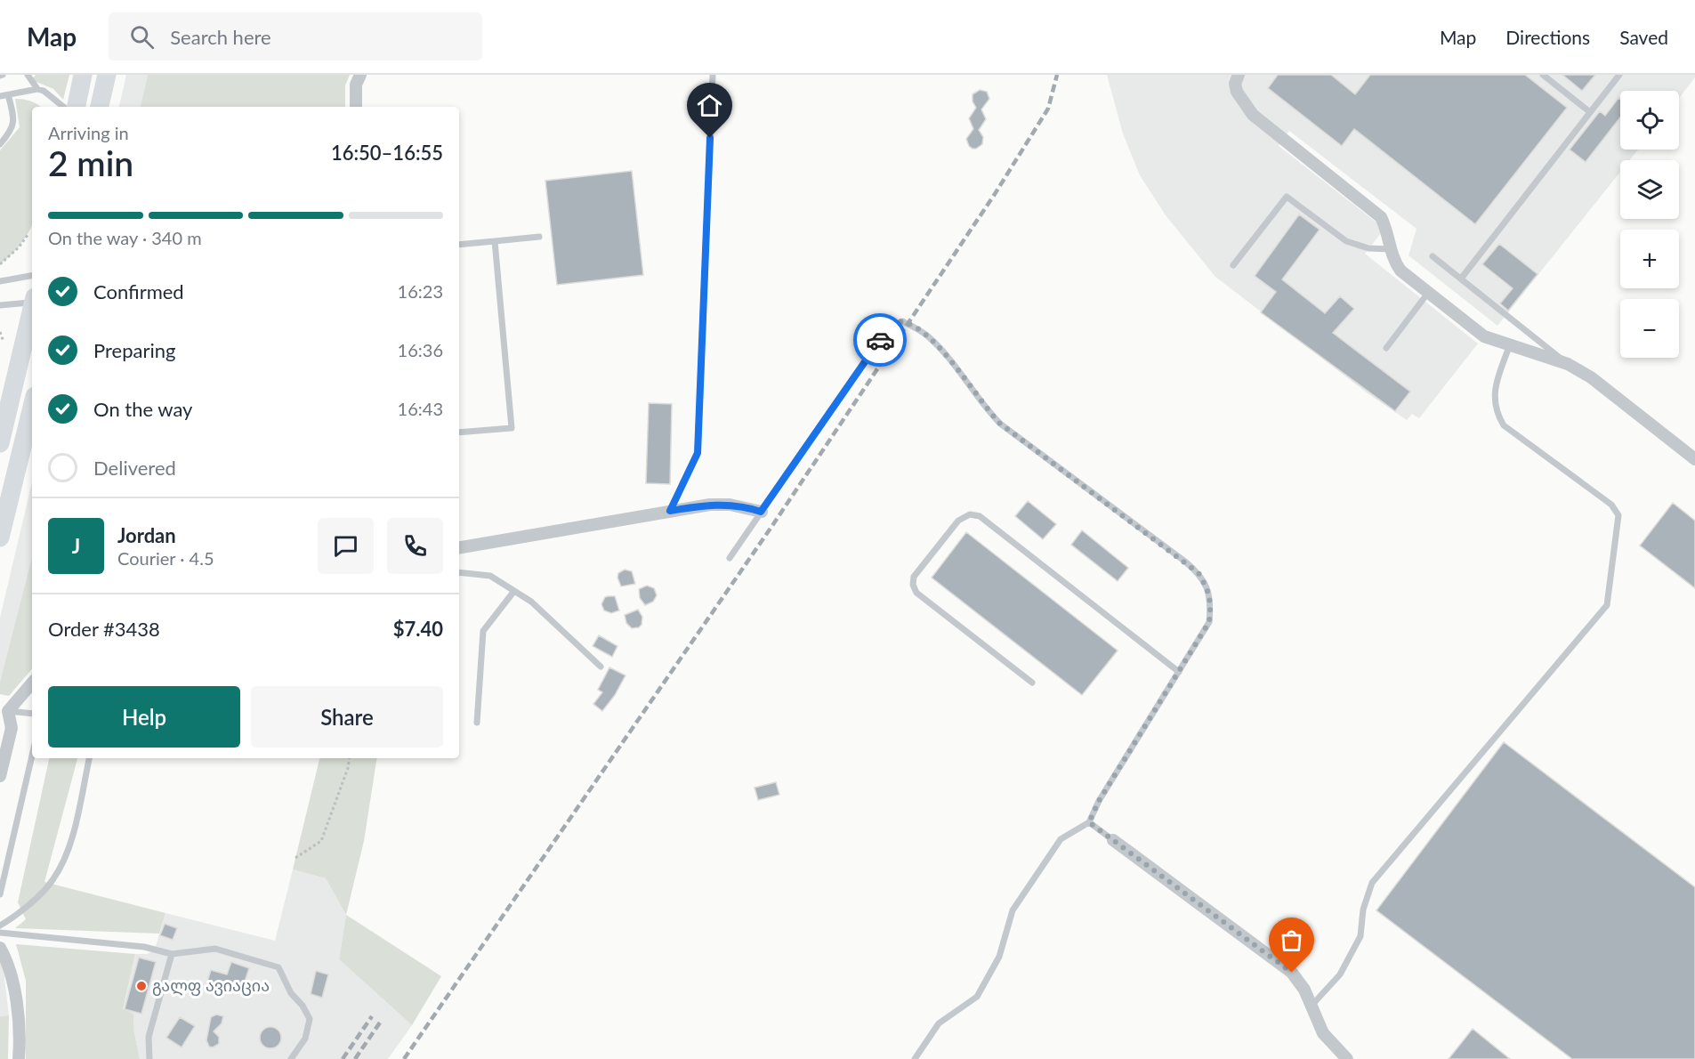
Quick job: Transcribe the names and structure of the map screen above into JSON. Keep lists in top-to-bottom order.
{
  "places": ["გალფ ავიაცია"],
  "page": {
    "header": "Map",
    "search": "Search here",
    "nav": ["Map", "Directions", "Saved"],
    "map_buttons": ["+", "−"],
    "heading": ["2 min", "Arriving in", "16:50–16:55"],
    "panel": [
      "Jordan",
      "Courier · 4.5",
      "Order #3438",
      "$7.40"
    ],
    "bar": "On the way · 340 m",
    "list": [
      ["Confirmed", "16:23"],
      ["Preparing", "16:36"],
      ["On the way", "16:43"],
      "Delivered"
    ],
    "round": "J",
    "buttons": ["Help", "Share"]
  }
}
